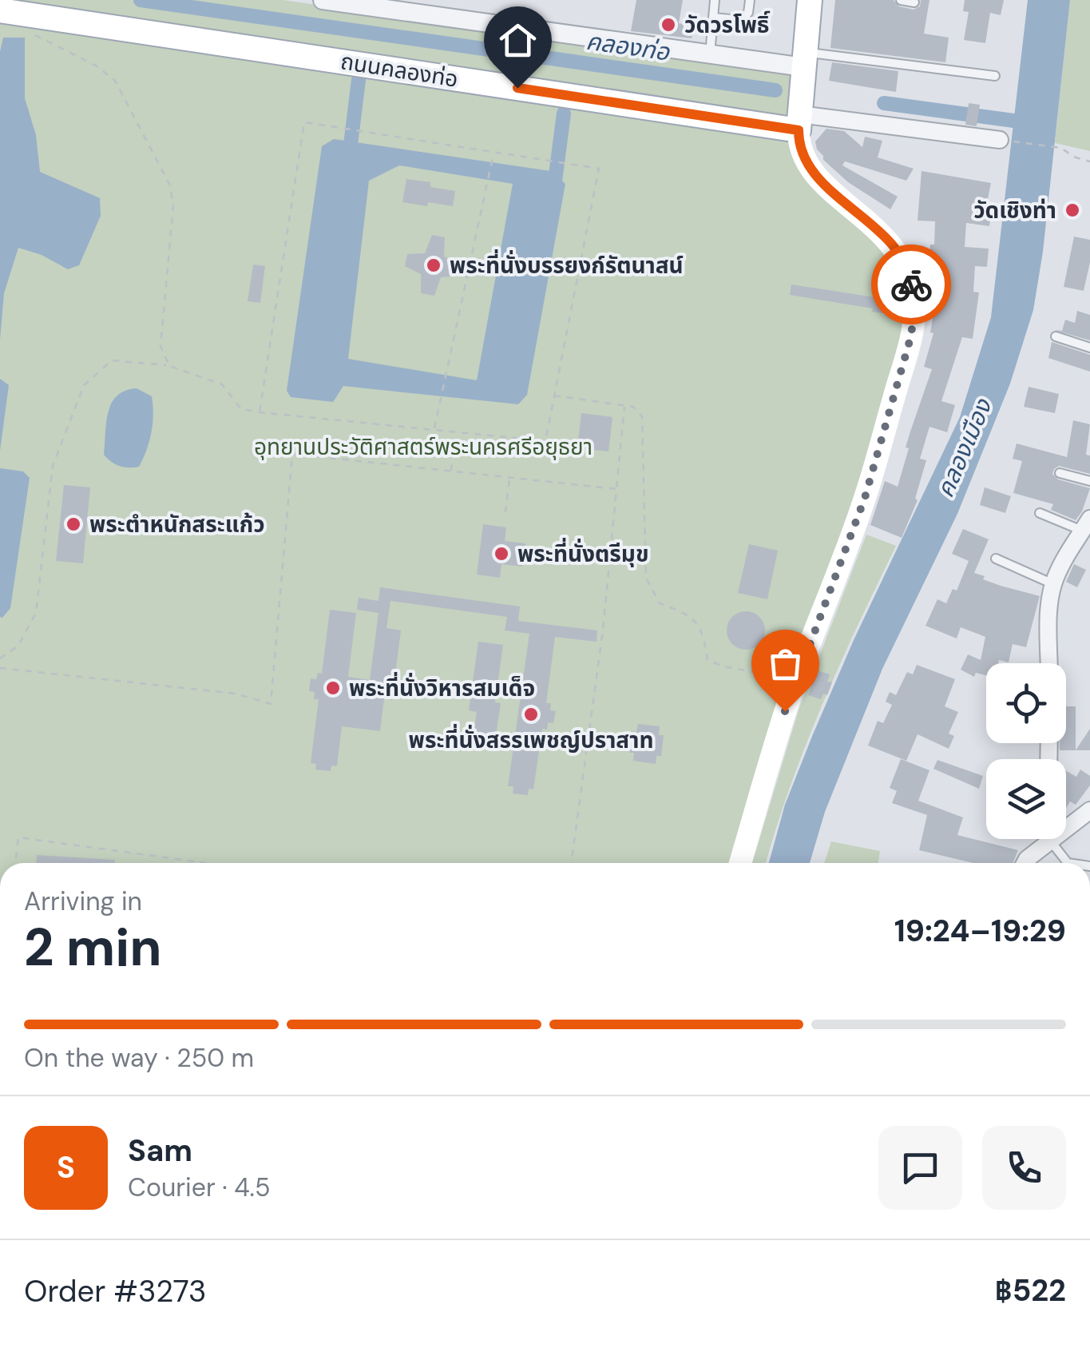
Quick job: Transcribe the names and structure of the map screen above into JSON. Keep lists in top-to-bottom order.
{
  "streets": {
    "main road": ["ถนนคลองท่อ"]
  },
  "water": ["คลองท่อ", "คลองเมือง"],
  "parks": ["อุทยานประวัติศาสตร์พระนครศรีอยุธยา"],
  "places": [
    "วัดวรโพธิ์",
    "วัดเชิงท่า",
    "พระที่นั่งบรรยงก์รัตนาสน์",
    "พระตำหนักสระแก้ว",
    "พระที่นั่งตรีมุข",
    "พระที่นั่งวิหารสมเด็จ",
    "พระที่นั่งสรรเพชญ์ปราสาท"
  ],
  "page": {
    "heading": ["2 min", "Arriving in", "19:24–19:29"],
    "panel": [
      "Sam",
      "Courier · 4.5",
      "Order #3273",
      "฿522"
    ],
    "bar": "On the way · 250 m",
    "round": "S"
  }
}
